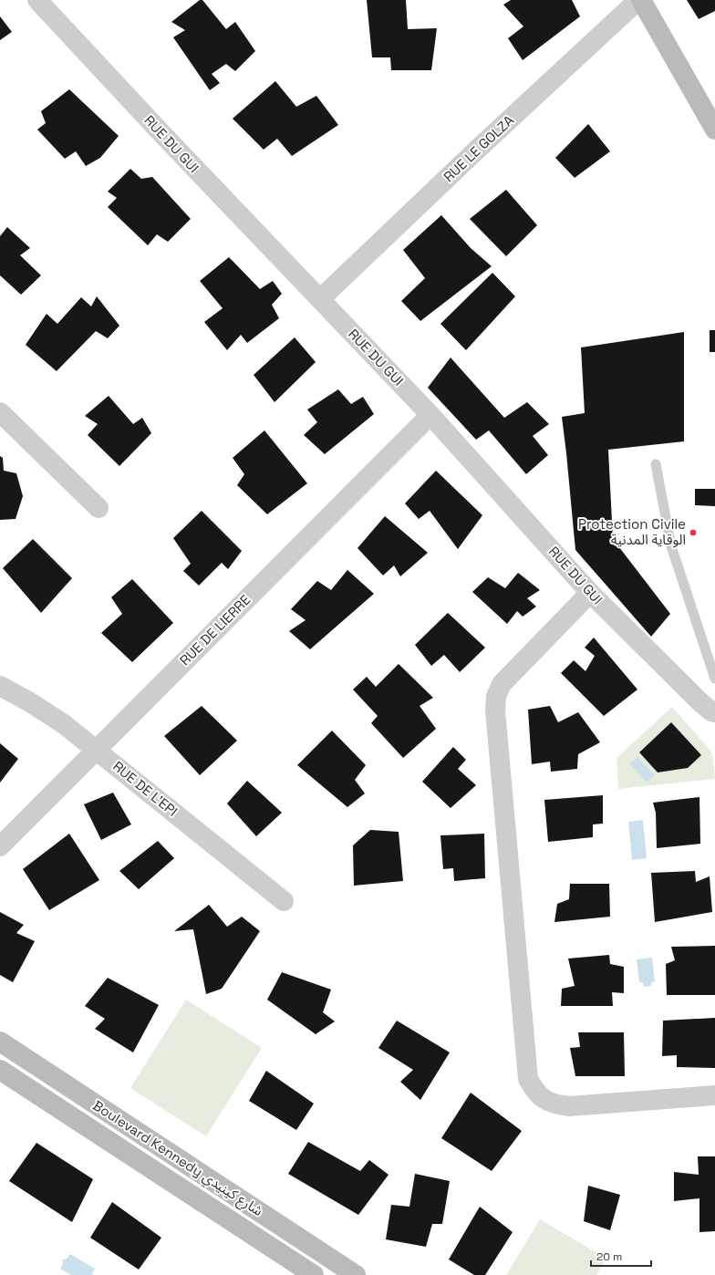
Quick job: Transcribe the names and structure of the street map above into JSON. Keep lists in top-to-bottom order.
{
  "streets": {
    "main road": ["Boulevard Kennedy شارع كينيدي"],
    "street": [
      "RUE DU GUI",
      "RUE LE GOLZA",
      "RUE DE LIERRE",
      "RUE DE L'EPI"
    ]
  },
  "crossings": [
    ["RUE DU GUI", "RUE LE GOLZA"],
    ["RUE DU GUI", "RUE DE LIERRE"],
    ["RUE DE LIERRE", "RUE DE L'EPI"]
  ],
  "places": ["Protection Civile الوقاية المدنية"],
  "scale_bar": "20 m"
}
